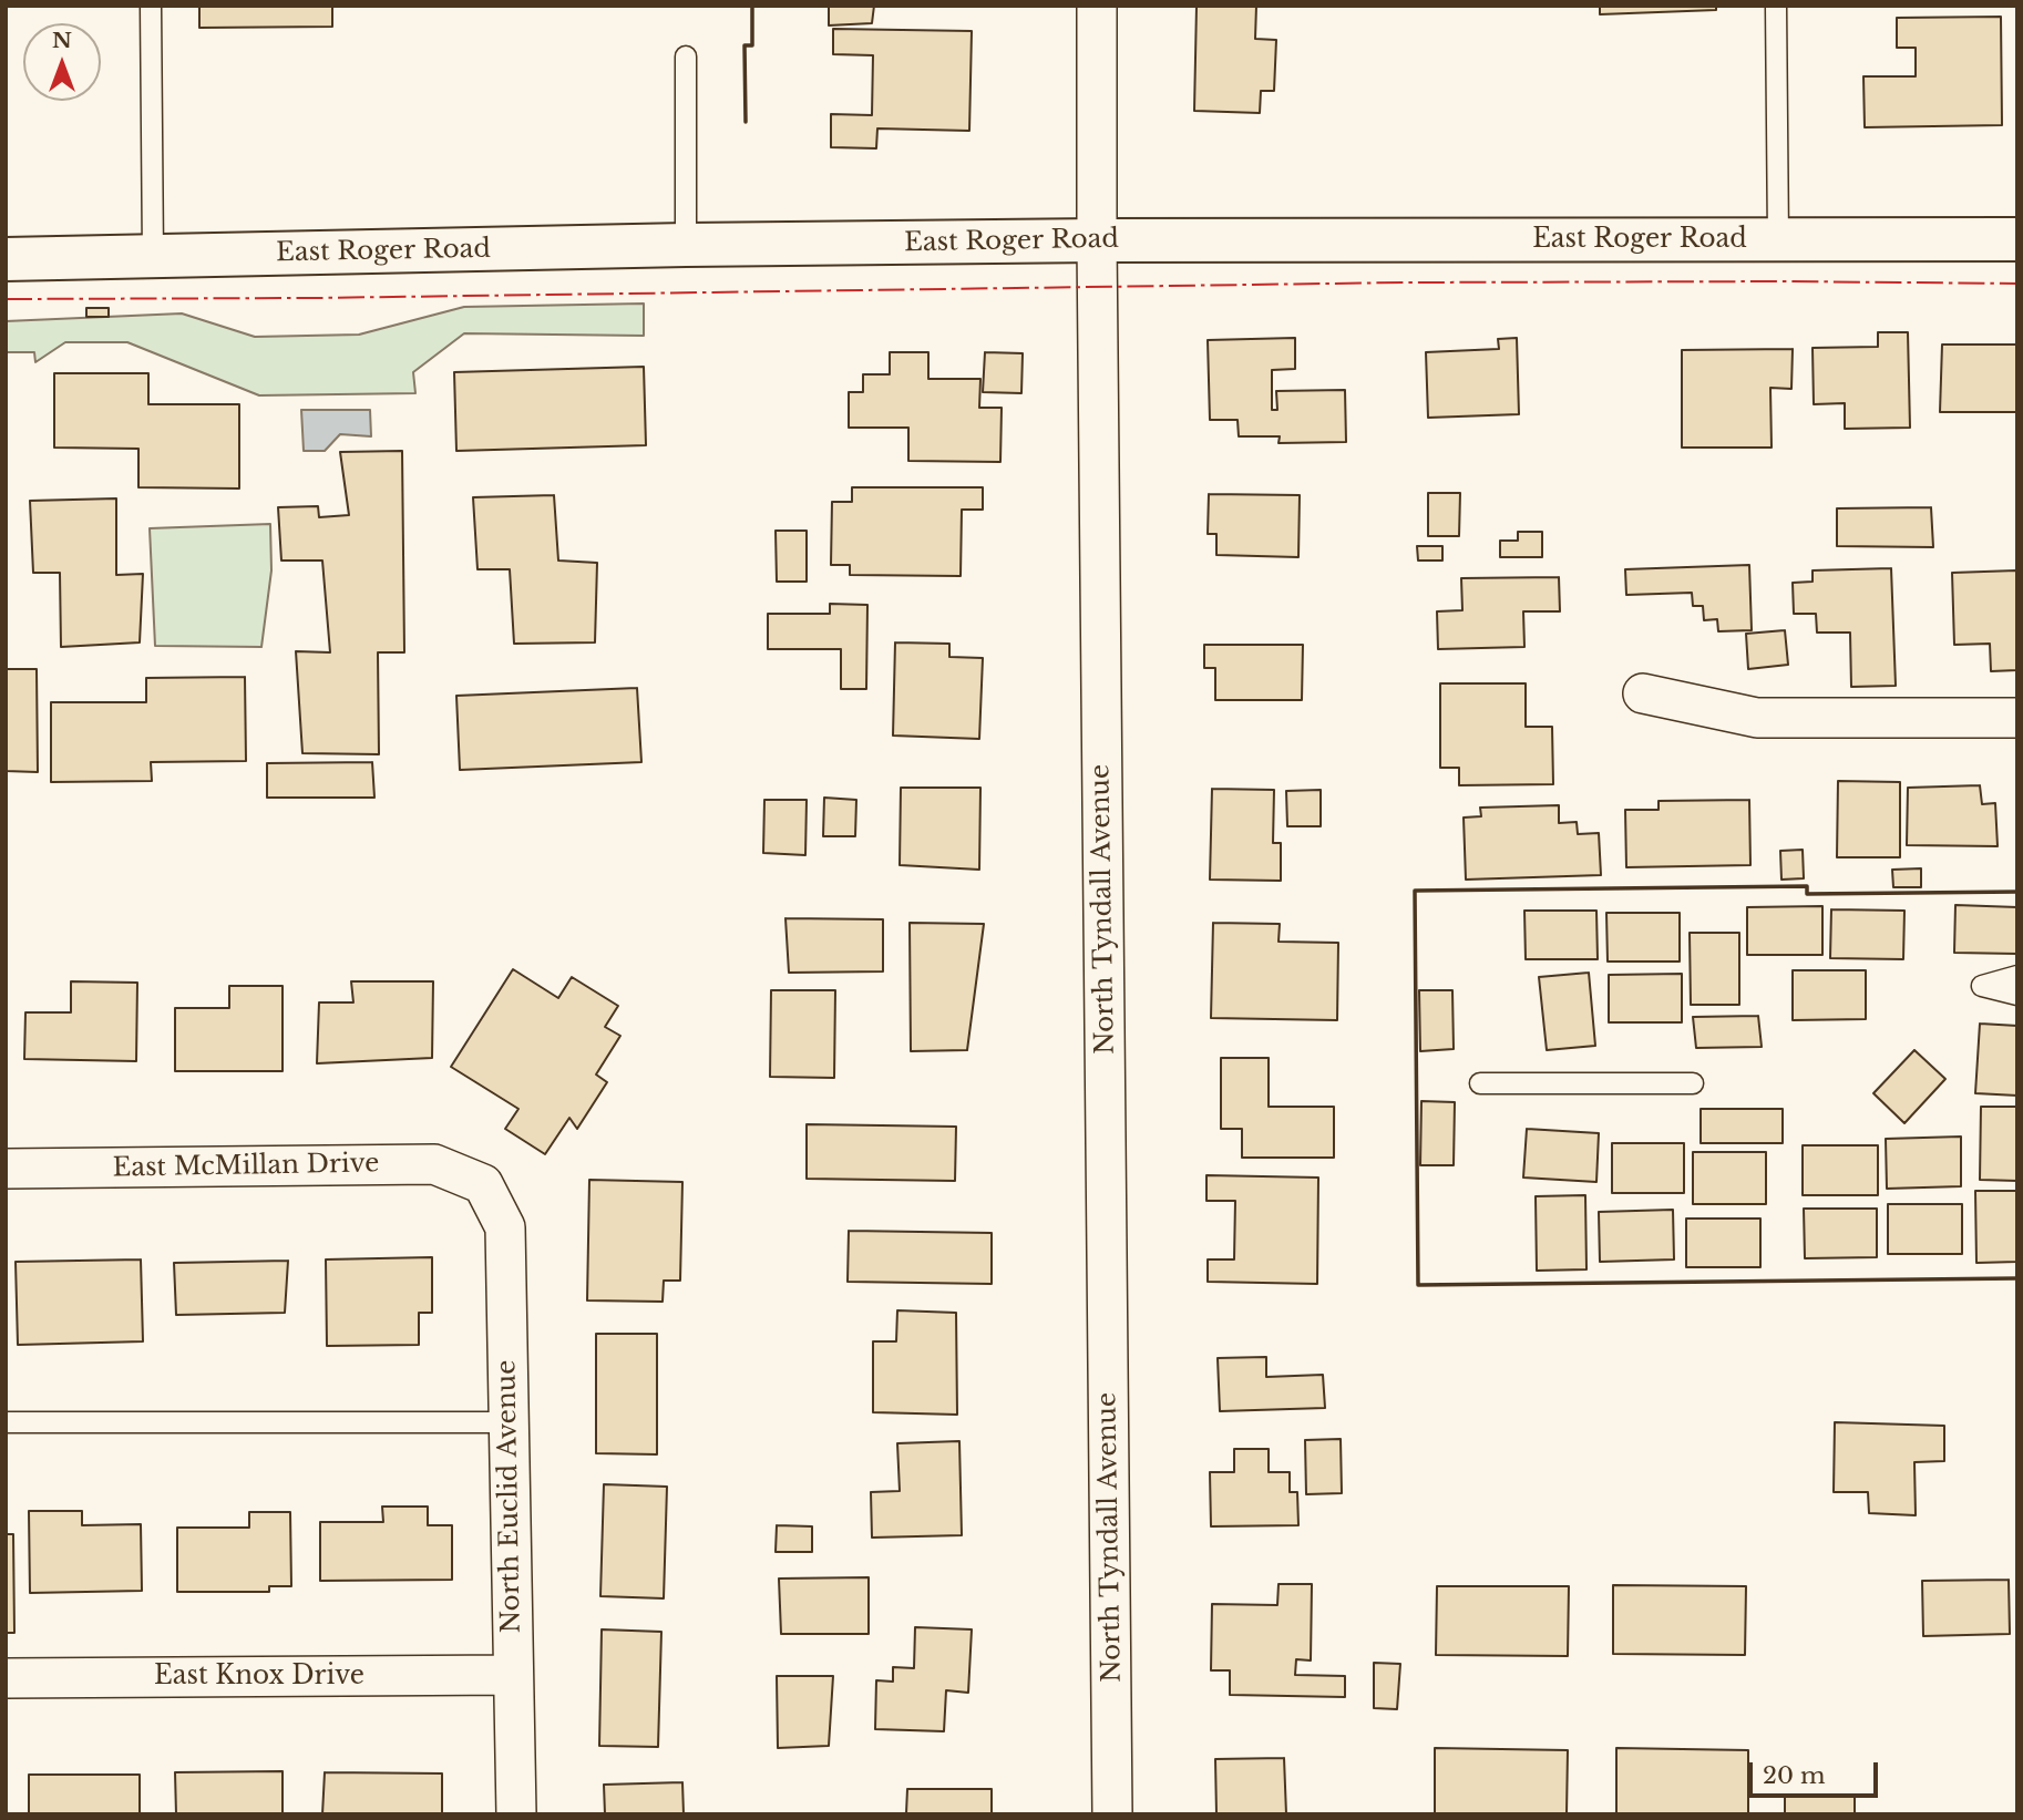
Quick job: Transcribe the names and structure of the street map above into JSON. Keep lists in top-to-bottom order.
{
  "streets": {
    "street": [
      "East Roger Road",
      "North Tyndall Avenue",
      "East McMillan Drive",
      "North Euclid Avenue",
      "East Knox Drive"
    ]
  },
  "crossings": [
    ["East Roger Road", "North Tyndall Avenue"],
    ["East McMillan Drive", "North Euclid Avenue"],
    ["North Euclid Avenue", "East Knox Drive"]
  ],
  "scale_bar": "20 m",
  "north": "top"
}
